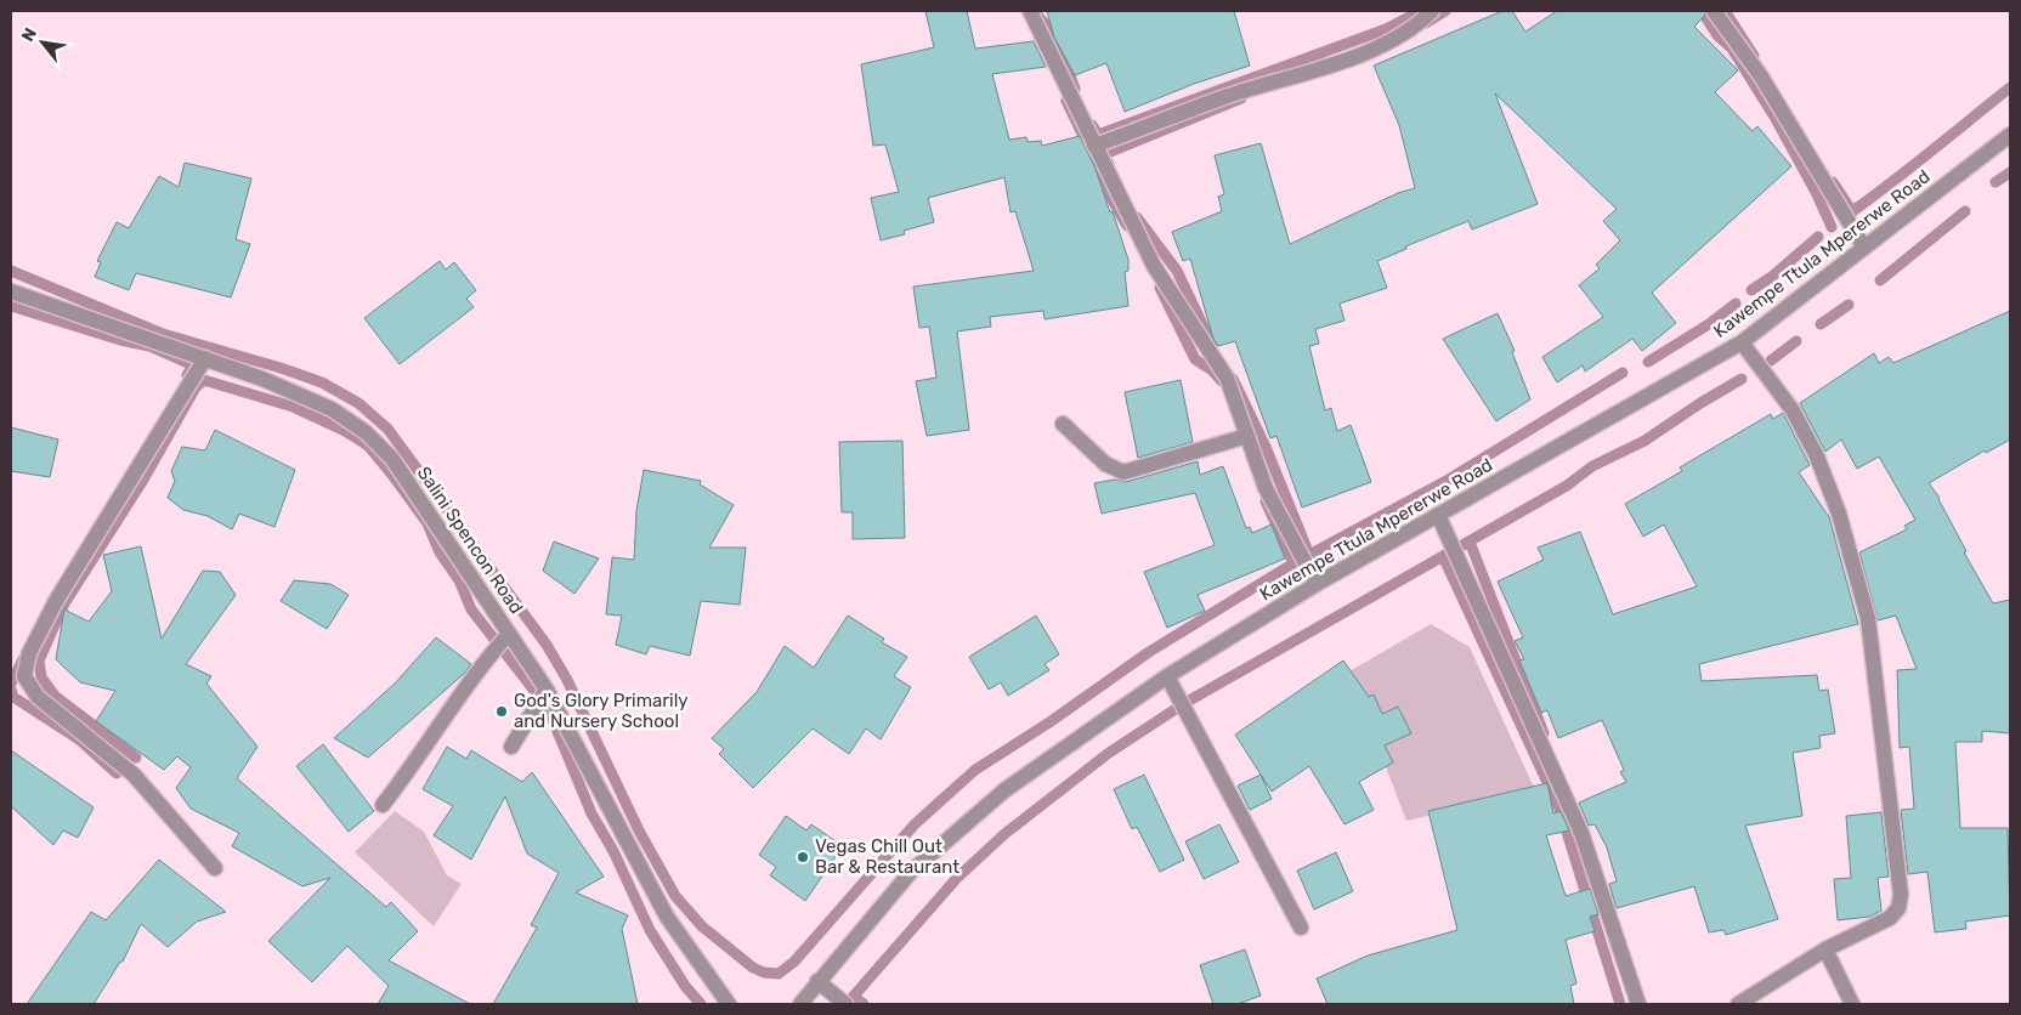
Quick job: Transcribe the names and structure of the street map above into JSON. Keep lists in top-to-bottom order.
{
  "streets": {
    "street": ["Kawempe Ttula Mpererwe Road", "Salini Spencon Road"]
  },
  "places": ["God's Glory Primarily and Nursery School", "Vegas Chill Out Bar & Restaurant"],
  "north": "top left"
}
